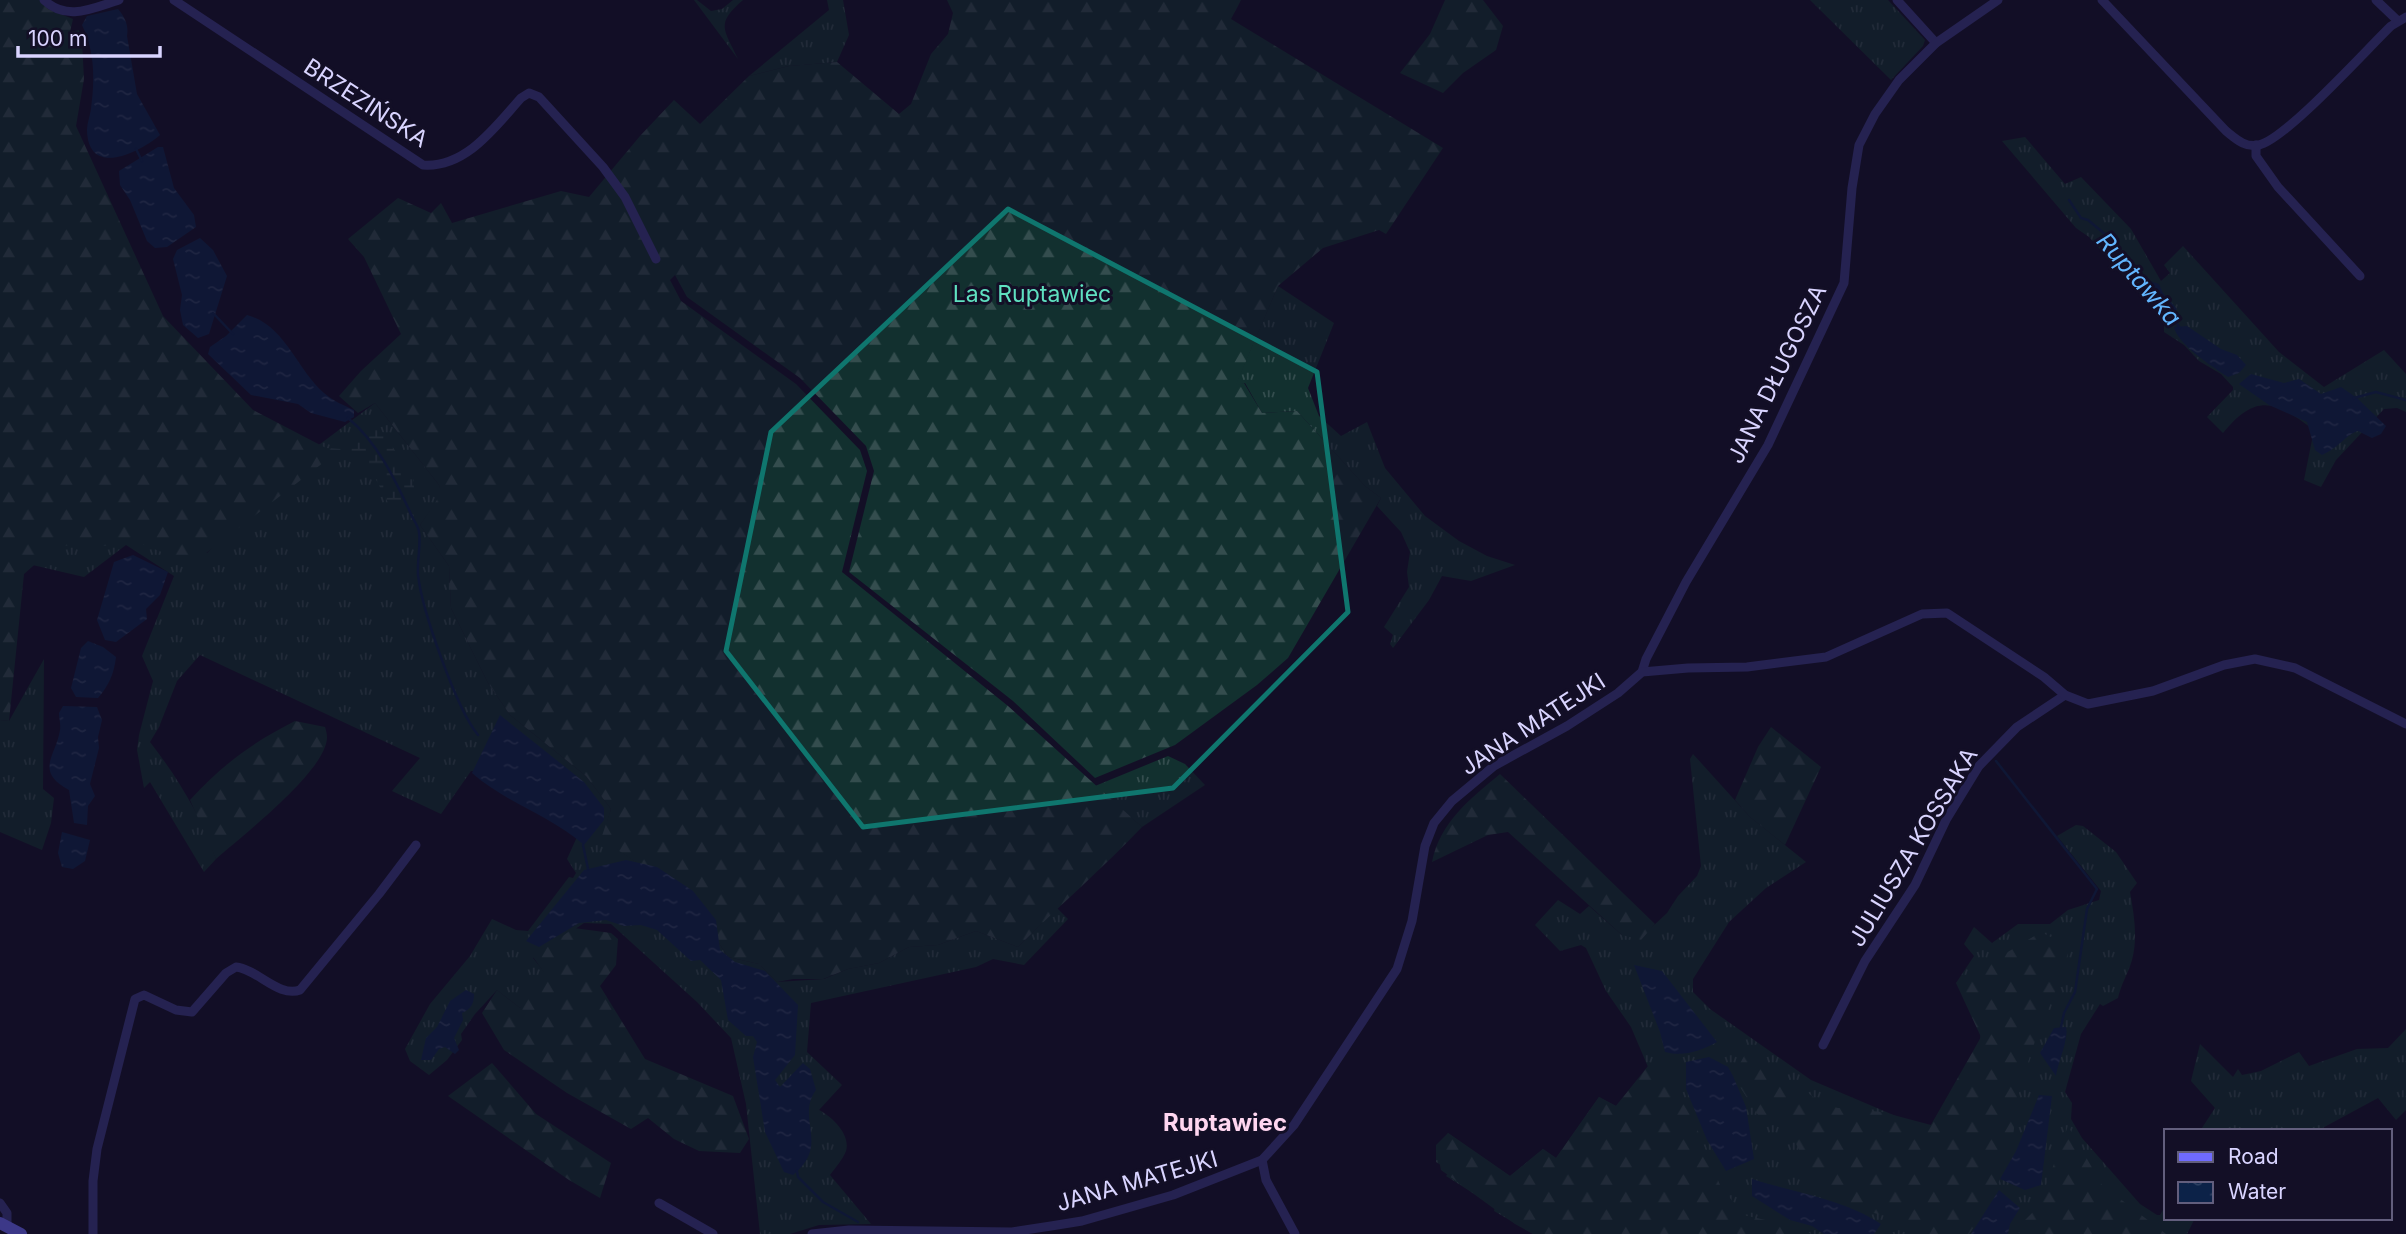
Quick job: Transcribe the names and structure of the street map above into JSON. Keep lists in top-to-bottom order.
{
  "streets": {
    "street": [
      "BRZEZIŃSKA",
      "JANA DŁUGOSZA",
      "JANA MATEJKI",
      "JULIUSZA KOSSAKA"
    ]
  },
  "crossings": [
    ["JANA DŁUGOSZA", "JANA MATEJKI"]
  ],
  "districts": ["Ruptawiec"],
  "water": ["Ruptawka"],
  "parks": ["Las Ruptawiec"],
  "legend": ["Road", "Water"],
  "scale_bar": "100 m"
}
